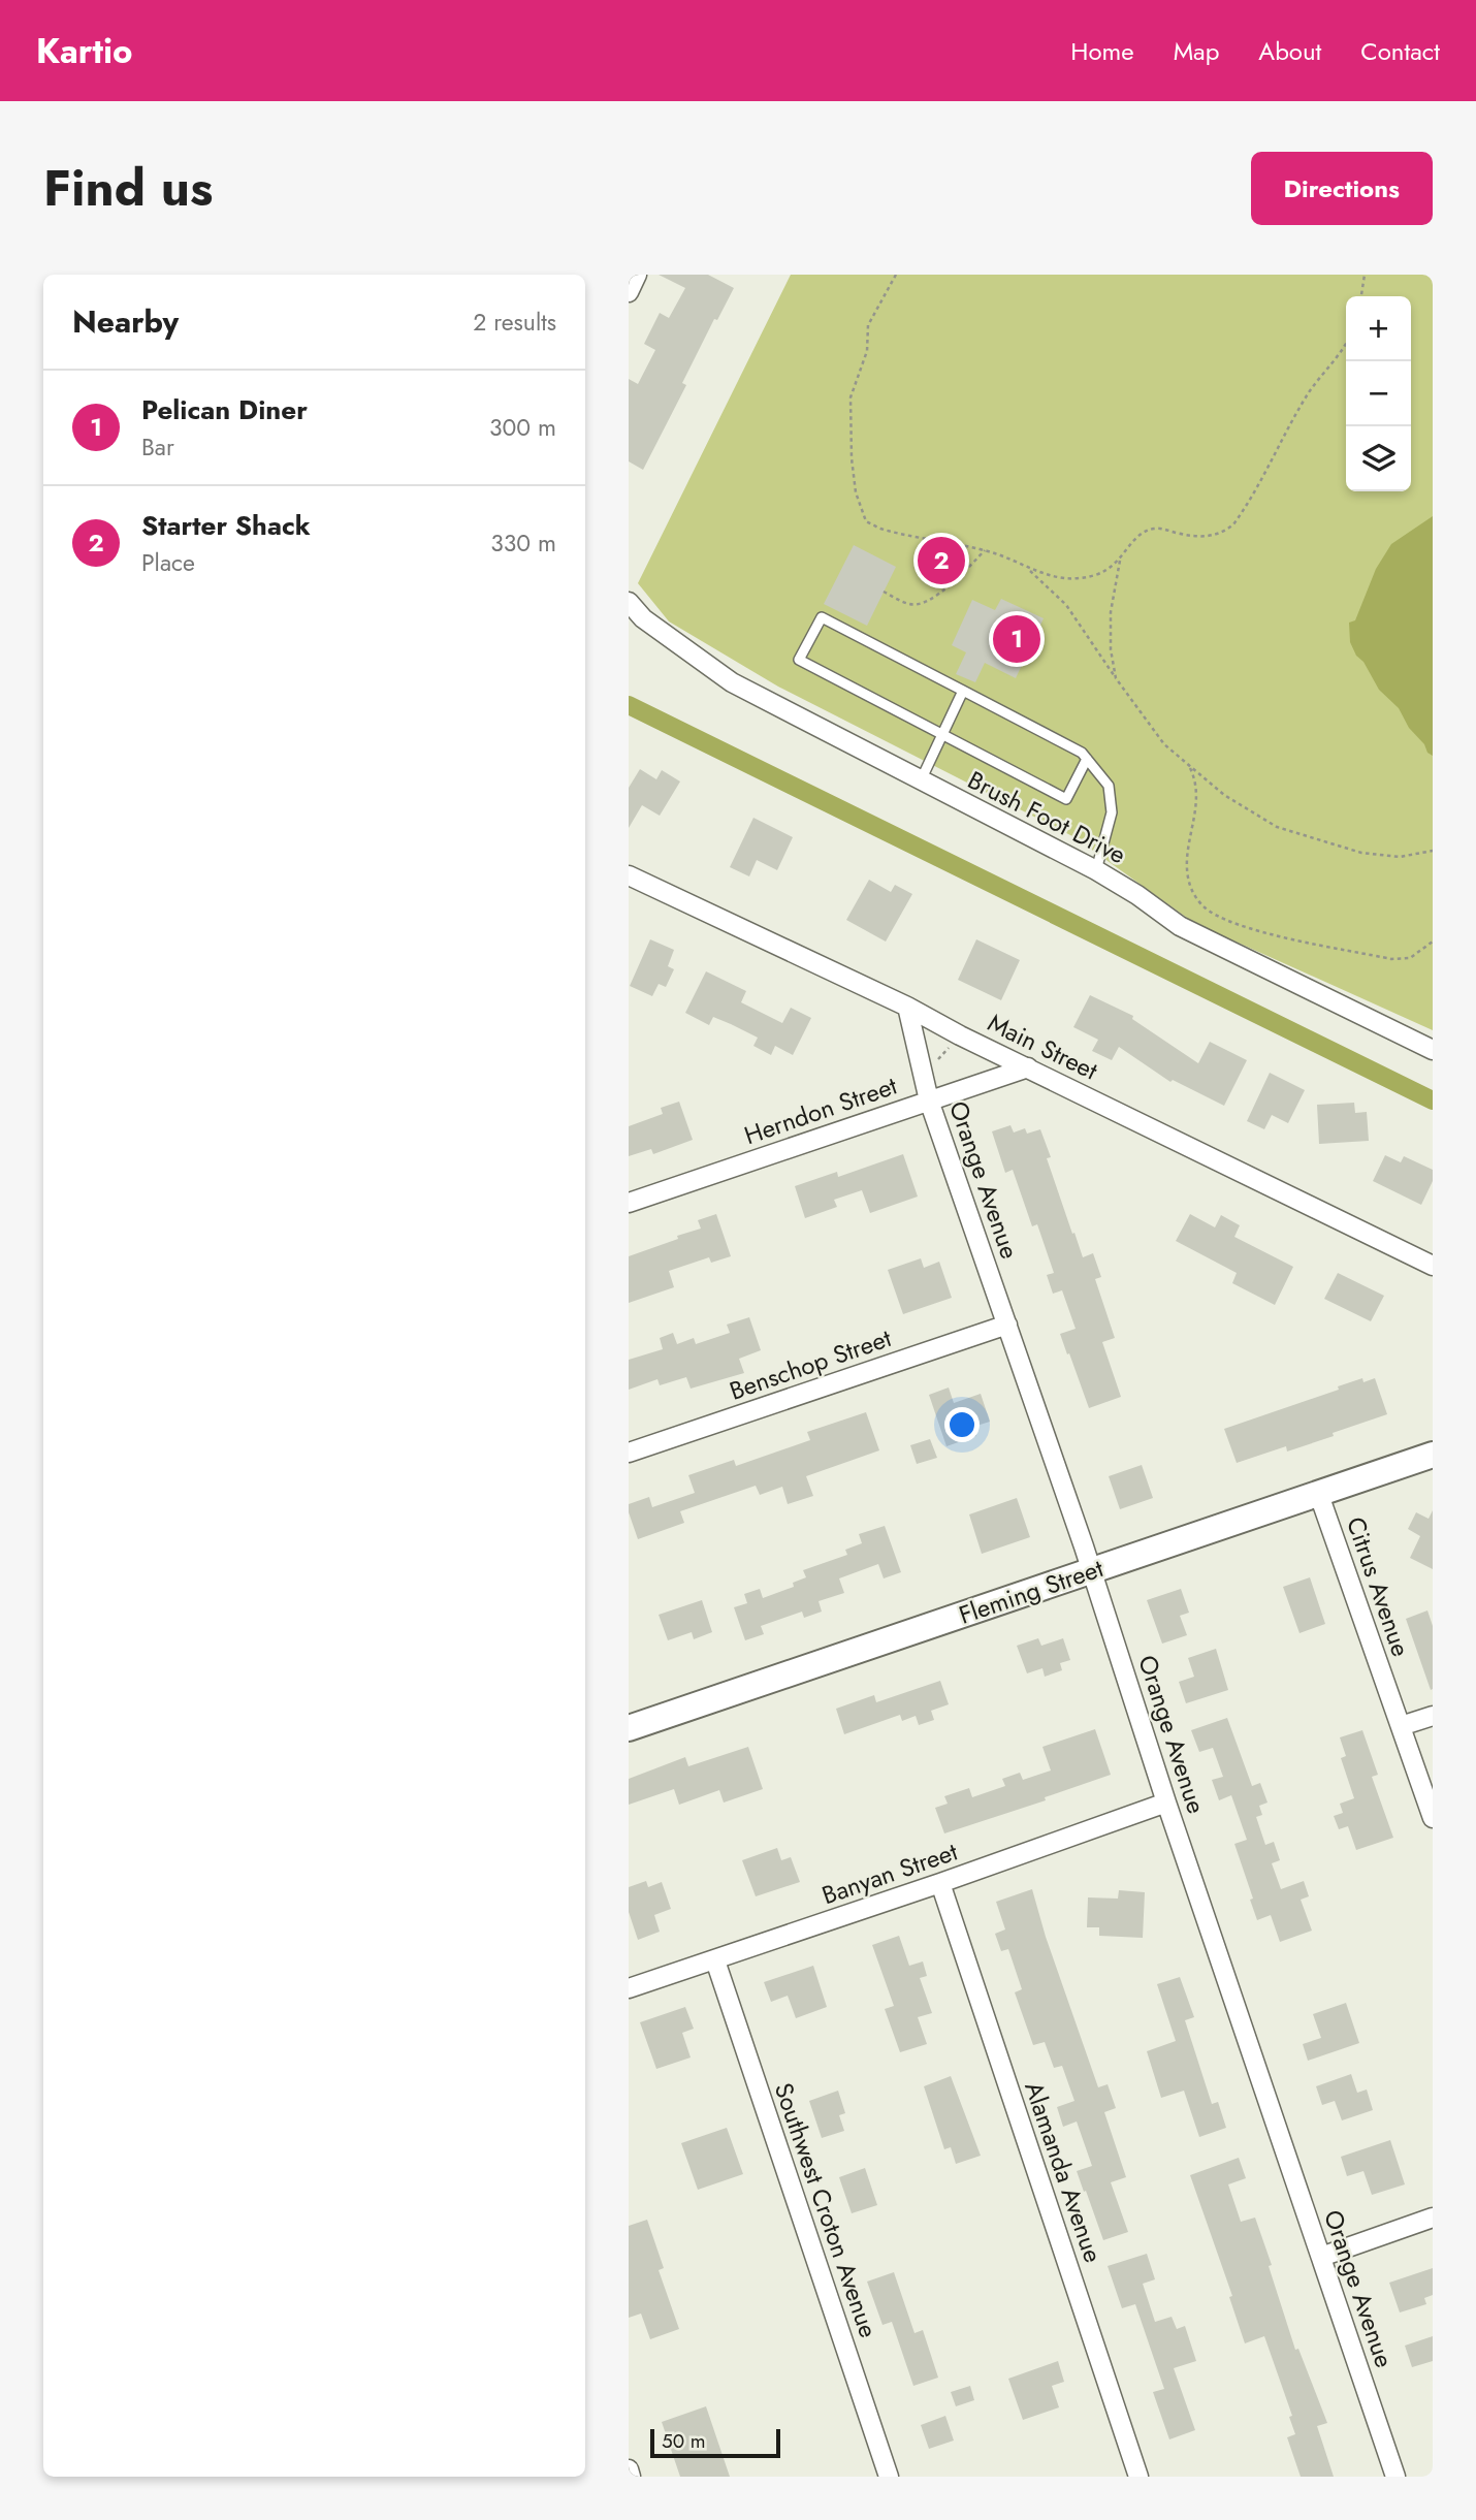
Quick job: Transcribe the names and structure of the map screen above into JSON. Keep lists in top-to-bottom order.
{
  "streets": {
    "street": [
      "Brush Foot Drive",
      "Main Street",
      "Herndon Street",
      "Orange Avenue",
      "Benschop Street",
      "Citrus Avenue",
      "Fleming Street",
      "Banyan Street",
      "Alamanda Avenue",
      "Southwest Croton Avenue"
    ]
  },
  "crossings": [
    ["Main Street", "Herndon Street"],
    ["Main Street", "Orange Avenue"],
    ["Herndon Street", "Orange Avenue"],
    ["Orange Avenue", "Benschop Street"],
    ["Orange Avenue", "Fleming Street"],
    ["Orange Avenue", "Banyan Street"],
    ["Citrus Avenue", "Fleming Street"],
    ["Banyan Street", "Alamanda Avenue"],
    ["Banyan Street", "Southwest Croton Avenue"]
  ],
  "scale_bar": "50 m",
  "page": {
    "header": "Kartio",
    "nav": [
      "Home",
      "Map",
      "About",
      "Contact"
    ],
    "title": "Find us",
    "buttons": "Directions",
    "heading": ["Nearby", "2 results"],
    "map_buttons": ["+", "−"],
    "list": [
      {
        "mark": "1",
        "name": "Pelican Diner",
        "note": "Bar",
        "value": "300 m"
      },
      {
        "mark": "2",
        "name": "Starter Shack",
        "note": "Place",
        "value": "330 m"
      }
    ],
    "pins": ["2", "1"],
    "scale": "50 m"
  }
}
